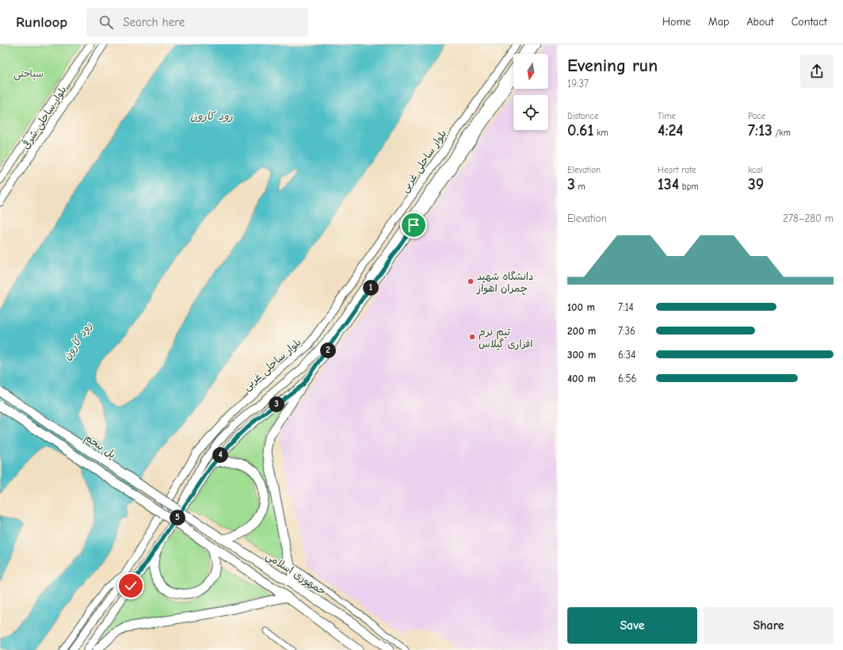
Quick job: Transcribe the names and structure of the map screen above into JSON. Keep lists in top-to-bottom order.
{
  "streets": {
    "highway": ["پل پنجم", "جمهوری اسلامی"],
    "main road": ["بلوار ساحلی شرقی", "بلوار ساحلی غربی"]
  },
  "crossings": [
    ["پل پنجم", "جمهوری اسلامی"]
  ],
  "water": ["رود کارون"],
  "parks": ["سیاحتی"],
  "places": ["دانشگاه شهید چمران اهواز", "تیم نرم افزاری گیلاس"],
  "north": "bottom",
  "page": {
    "header": "Runloop",
    "search": "Search here",
    "nav": [
      "Home",
      "Map",
      "About",
      "Contact"
    ],
    "heading": ["Evening run", "19:37"],
    "stats": [
      ["Distance", "0.61 km"],
      ["Time", "4:24"],
      ["Pace", "7:13 /km"],
      ["Elevation", "3 m"],
      ["Heart rate", "134 bpm"],
      ["kcal", "39"]
    ],
    "chart": ["Elevation", "278–280 m"],
    "pins": [
      "1",
      "2",
      "3",
      "4",
      "5"
    ],
    "list": [
      {
        "name": "100 m",
        "note": "7:14"
      },
      {
        "name": "200 m",
        "note": "7:36"
      },
      {
        "name": "300 m",
        "note": "6:34"
      },
      {
        "name": "400 m",
        "note": "6:56"
      }
    ],
    "buttons": ["Save", "Share"]
  }
}
